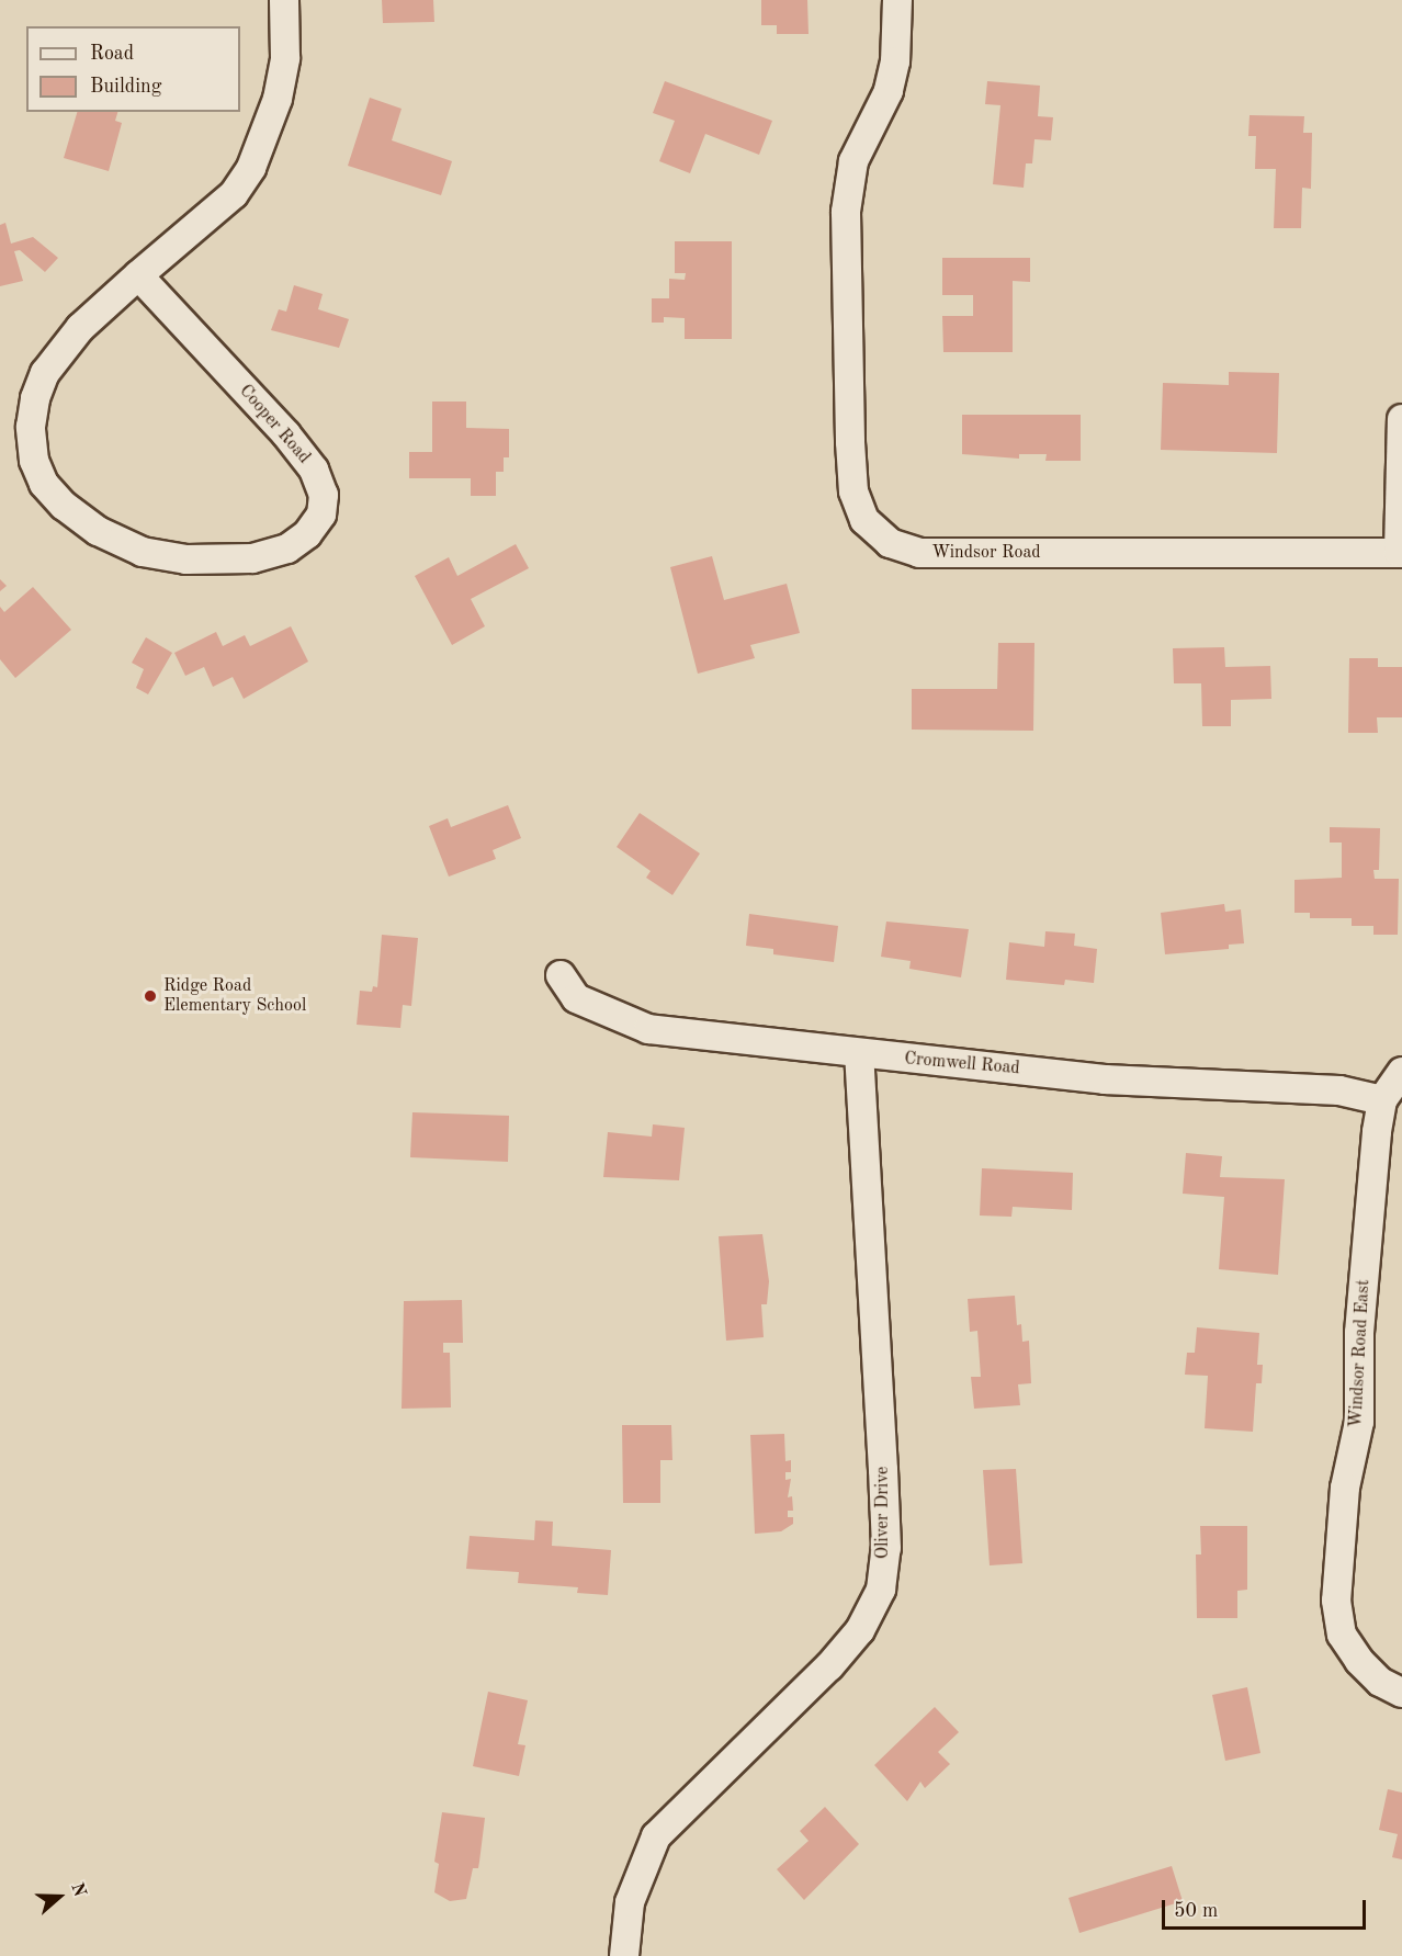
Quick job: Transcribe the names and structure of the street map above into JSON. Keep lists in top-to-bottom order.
{
  "streets": {
    "street": [
      "Cooper Road",
      "Windsor Road",
      "Cromwell Road",
      "Windsor Road East",
      "Oliver Drive"
    ]
  },
  "crossings": [
    ["Cromwell Road", "Windsor Road East"],
    ["Cromwell Road", "Oliver Drive"]
  ],
  "places": ["Ridge Road Elementary School"],
  "legend": ["Road", "Building"],
  "scale_bar": "50 m",
  "north": "right"
}
